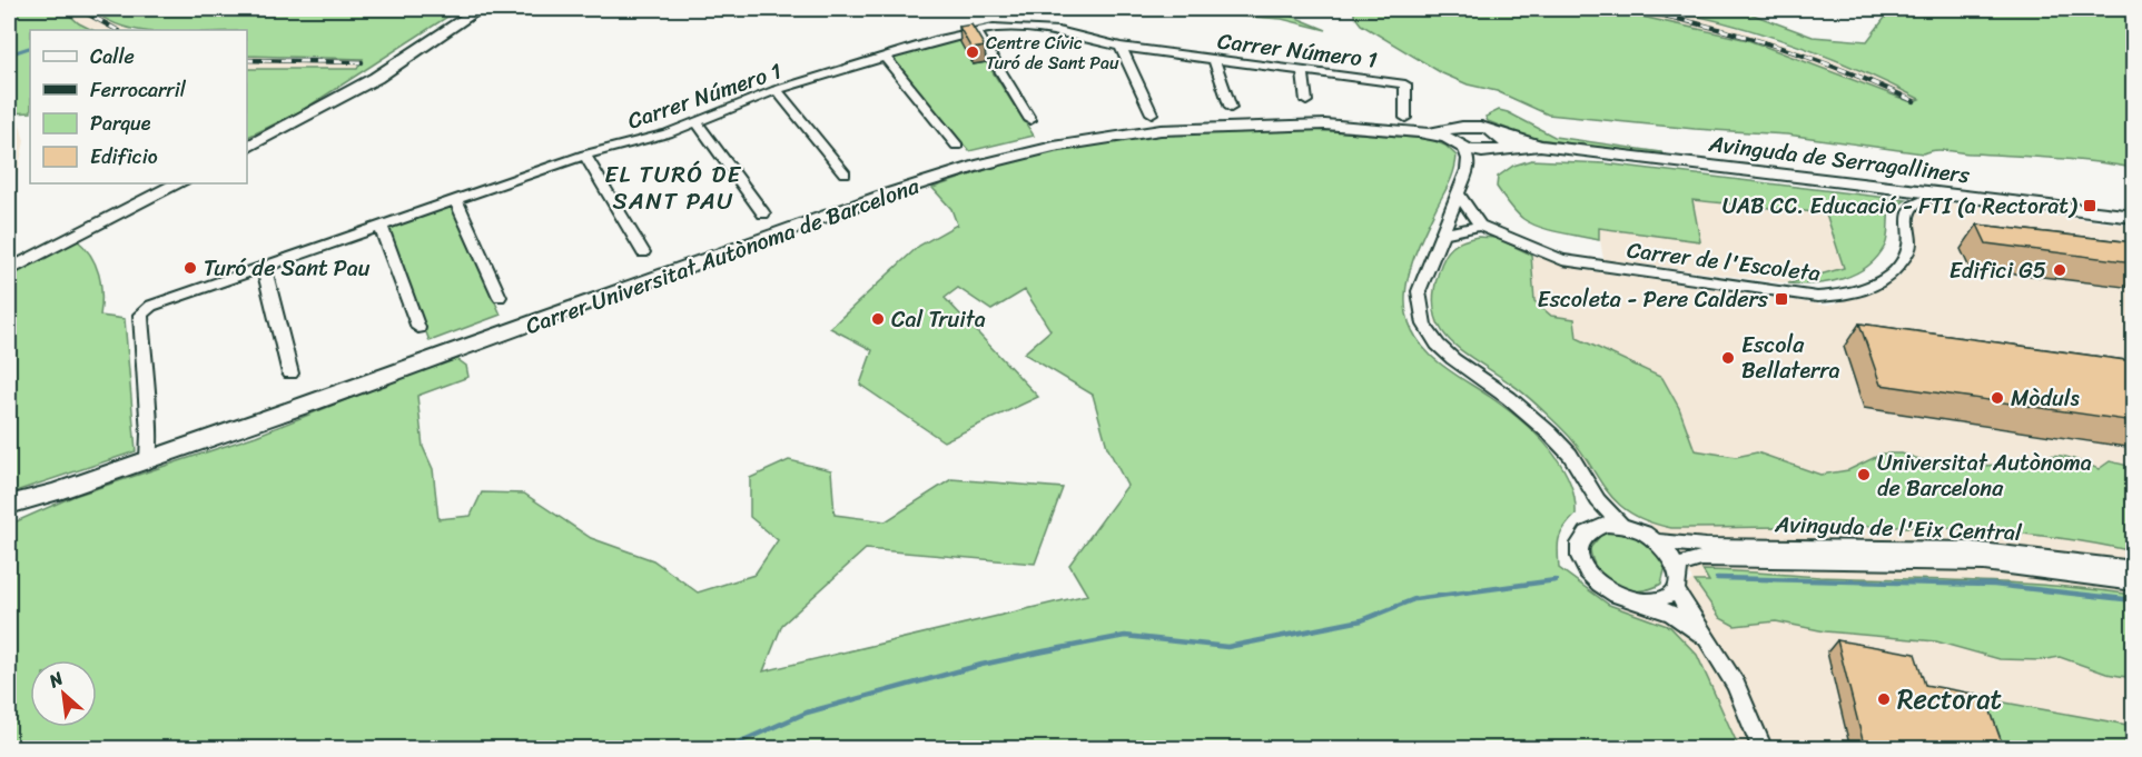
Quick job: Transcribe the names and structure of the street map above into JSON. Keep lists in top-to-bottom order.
{
  "streets": {
    "street": [
      "Carrer Número 1",
      "Avinguda de Serragalliners",
      "Carrer Universitat Autònoma de Barcelona",
      "Carrer de l'Escoleta",
      "Avinguda de l'Eix Central"
    ]
  },
  "crossings": [
    ["Carrer Número 1", "Carrer Universitat Autònoma de Barcelona"],
    ["Avinguda de Serragalliners", "Carrer de l'Escoleta"]
  ],
  "districts": ["EL TURÓ DE SANT PAU"],
  "places": {
    "other": [
      "Centre Cívic Turó de Sant Pau",
      "Turó de Sant Pau",
      "Edifici G5",
      "Cal Truita",
      "Escola Bellaterra",
      "Mòduls",
      "Universitat Autònoma de Barcelona",
      "Rectorat"
    ],
    "transit": ["UAB CC. Educació - FTI (a Rectorat)", "Escoleta - Pere Calders"]
  },
  "legend": [
    "Calle",
    "Ferrocarril",
    "Parque",
    "Edificio"
  ],
  "north": "top left"
}
